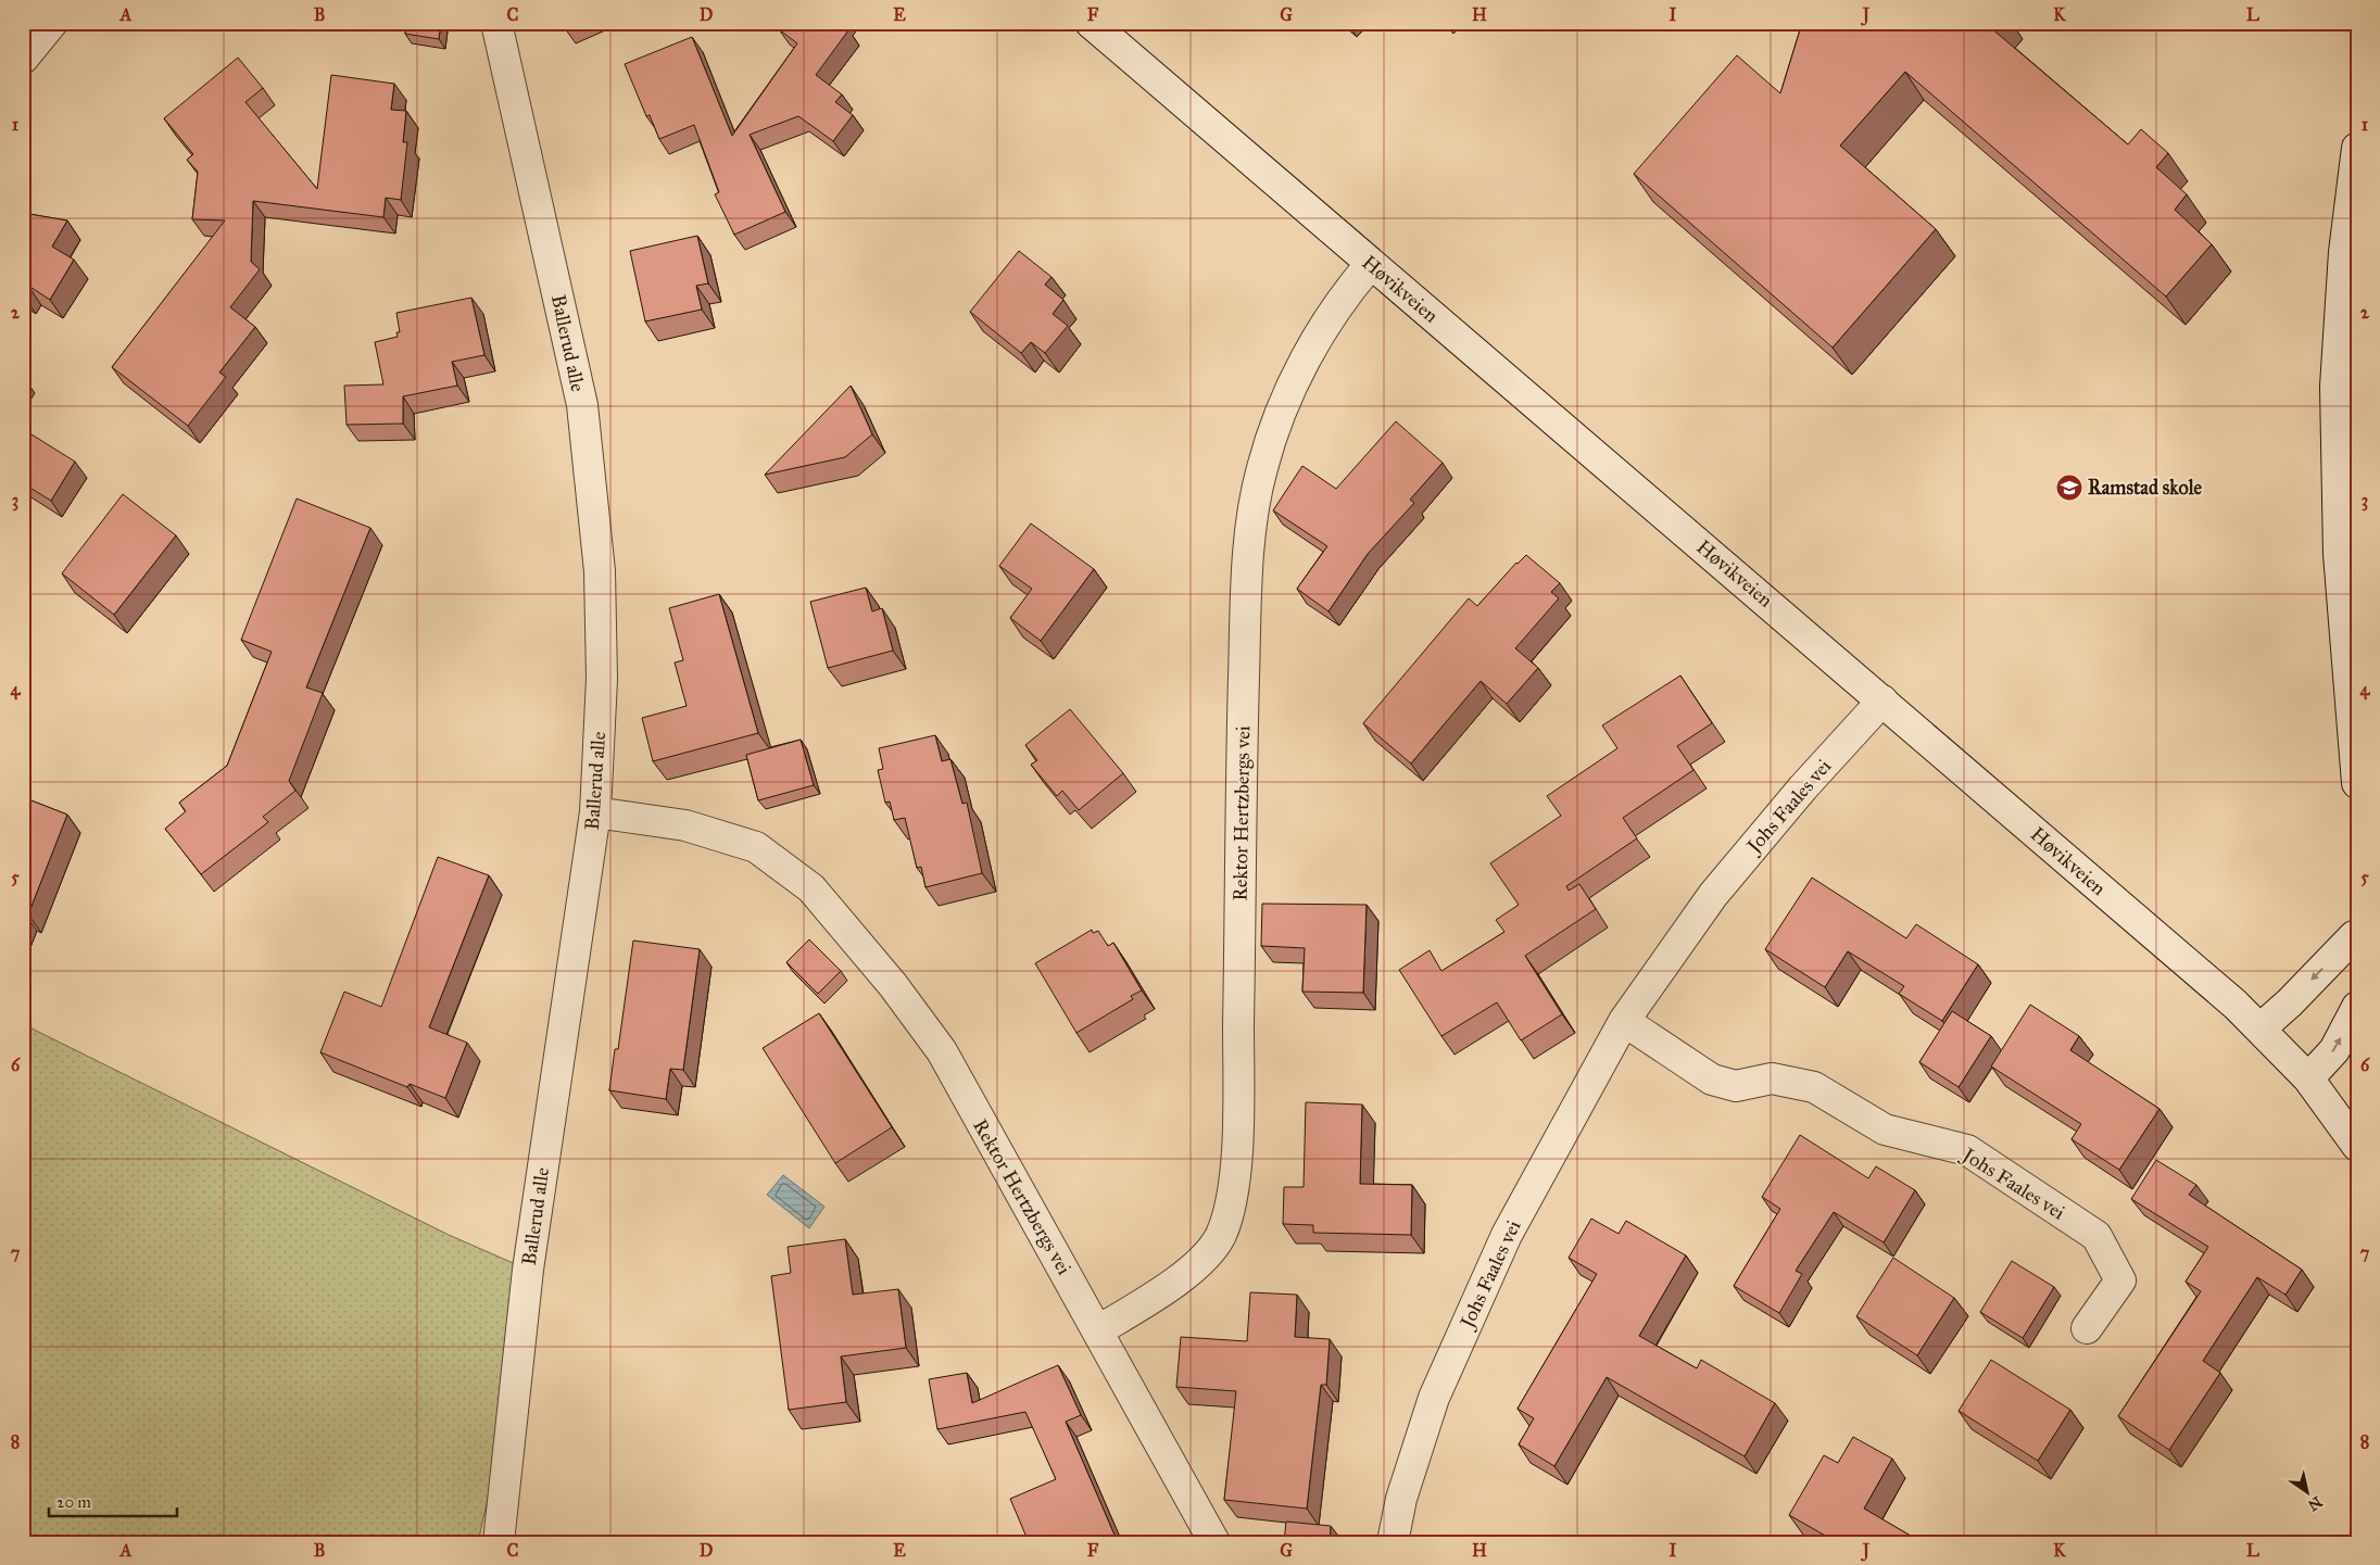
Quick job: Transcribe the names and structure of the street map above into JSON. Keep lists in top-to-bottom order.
{
  "streets": {
    "street": [
      "Høvikveien",
      "Ballerud alle",
      "Johs Faales vei",
      "Rektor Hertzbergs vei"
    ]
  },
  "crossings": [
    ["Høvikveien", "Johs Faales vei"],
    ["Høvikveien", "Rektor Hertzbergs vei"],
    ["Ballerud alle", "Rektor Hertzbergs vei"]
  ],
  "places": {
    "school or university": ["Ramstad skole"]
  },
  "scale_bar": "20 m",
  "north": "bottom right",
  "grid": {
    "columns": [
      "A",
      "B",
      "C",
      "D",
      "E",
      "F",
      "G",
      "H",
      "I",
      "J",
      "K",
      "L"
    ],
    "rows": [
      "1",
      "2",
      "3",
      "4",
      "5",
      "6",
      "7",
      "8"
    ]
  }
}
